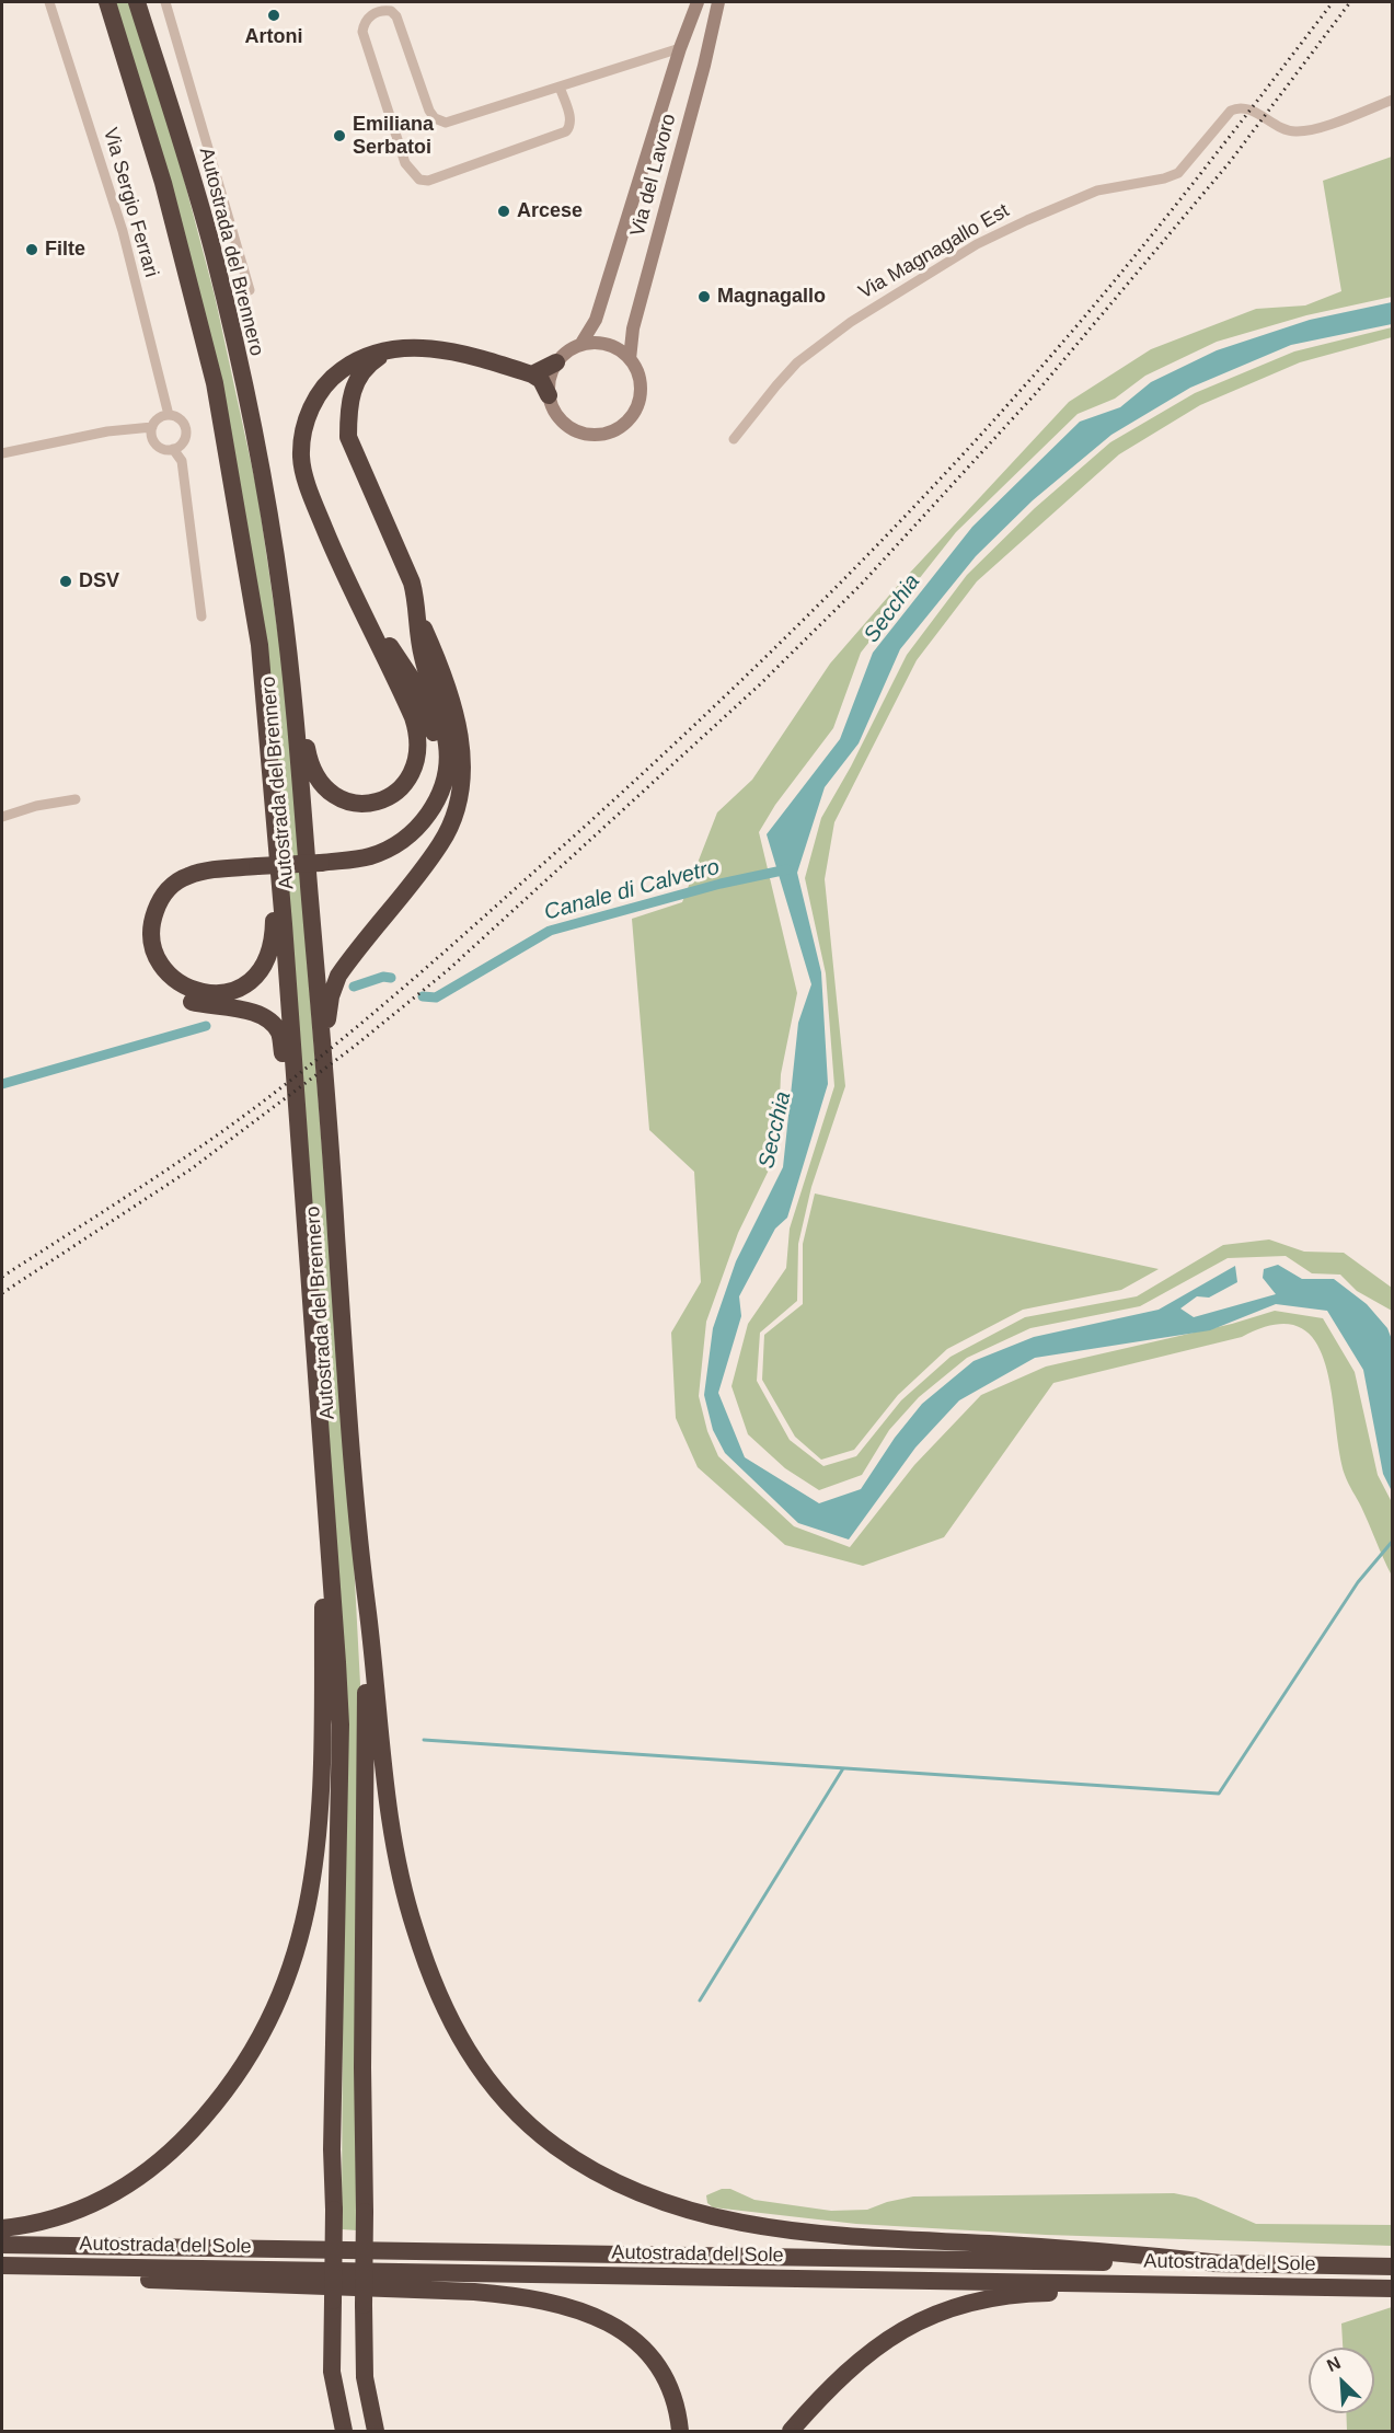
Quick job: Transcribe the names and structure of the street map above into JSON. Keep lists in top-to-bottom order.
{
  "streets": {
    "highway": ["Autostrada del Brennero", "Autostrada del Sole"],
    "main road": ["Via del Lavoro"],
    "street": ["Via Sergio Ferrari", "Via Magnagallo Est"]
  },
  "water": ["Secchia", "Canale di Calvetro"],
  "places": [
    "Artoni",
    "Emiliana Serbatoi",
    "Arcese",
    "Filte",
    "Magnagallo",
    "DSV"
  ],
  "north": "top left"
}
